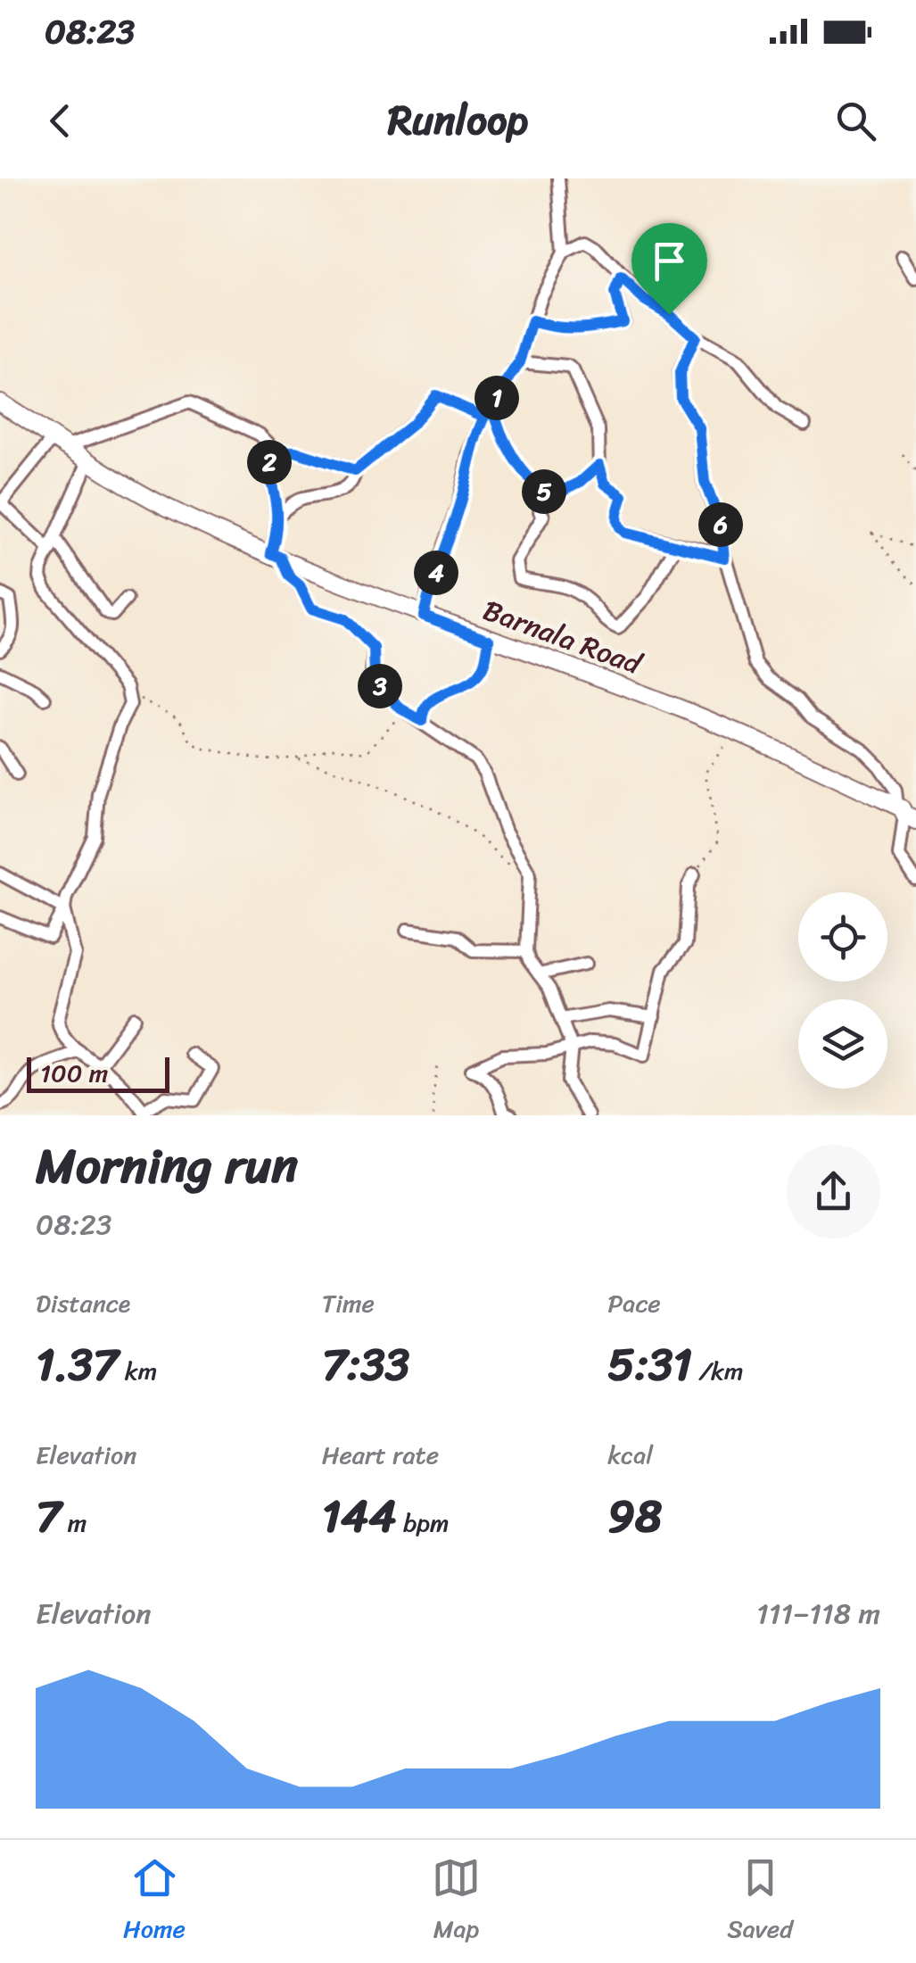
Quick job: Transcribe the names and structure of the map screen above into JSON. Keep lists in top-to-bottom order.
{
  "streets": {
    "main road": ["Barnala Road"]
  },
  "scale_bar": "100 m",
  "page": {
    "status": "08:23",
    "header": "Runloop",
    "pins": [
      "1",
      "2",
      "5",
      "6",
      "4",
      "3"
    ],
    "scale": "100 m",
    "heading": ["Morning run", "08:23"],
    "stats": [
      ["Distance", "1.37 km"],
      ["Time", "7:33"],
      ["Pace", "5:31 /km"],
      ["Elevation", "7 m"],
      ["Heart rate", "144 bpm"],
      ["kcal", "98"]
    ],
    "chart": ["Elevation", "111–118 m"],
    "tabs": ["Home", "Map", "Saved"]
  }
}
